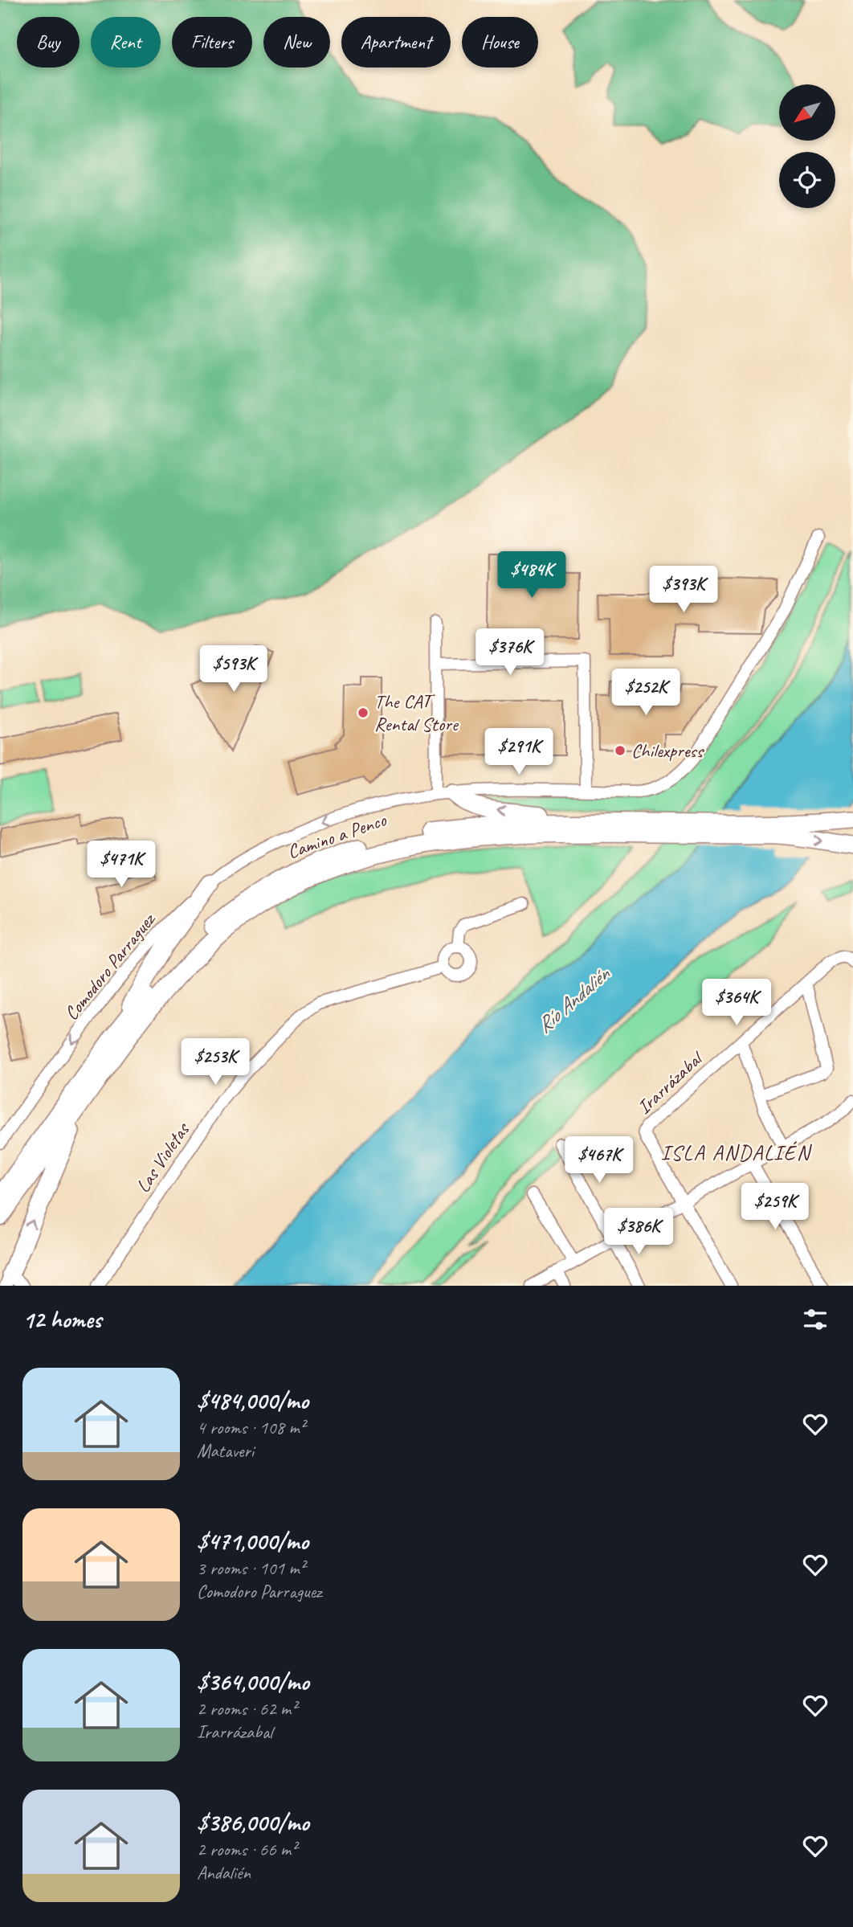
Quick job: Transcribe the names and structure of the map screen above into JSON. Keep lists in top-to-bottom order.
{
  "streets": {
    "highway": ["Camino a Penco"],
    "street": ["Comodoro Parraguez", "Irarrázabal", "Las Violetas"]
  },
  "one_way": ["Comodoro Parraguez"],
  "districts": ["ISLA ANDALIÉN"],
  "water": ["Río Andalién"],
  "places": ["The CAT Rental Store", "Chilexpress"],
  "north": "bottom left",
  "page": {
    "chip": [
      "Buy",
      "Rent",
      "Filters",
      "New",
      "Apartment",
      "House"
    ],
    "price": [
      "$484K",
      "$393K",
      "$376K",
      "$593K",
      "$252K",
      "$291K",
      "$471K",
      "$364K",
      "$253K",
      "$467K",
      "$259K",
      "$386K"
    ],
    "heading": "12 homes",
    "list": [
      {
        "name": "$484,000/mo",
        "note": "4 rooms · 108 m² · Mataveri"
      },
      {
        "name": "$471,000/mo",
        "note": "3 rooms · 101 m² · Comodoro Parraguez"
      },
      {
        "name": "$364,000/mo",
        "note": "2 rooms · 62 m² · Irarrázabal"
      },
      {
        "name": "$386,000/mo",
        "note": "2 rooms · 66 m² · Andalién"
      }
    ]
  }
}
